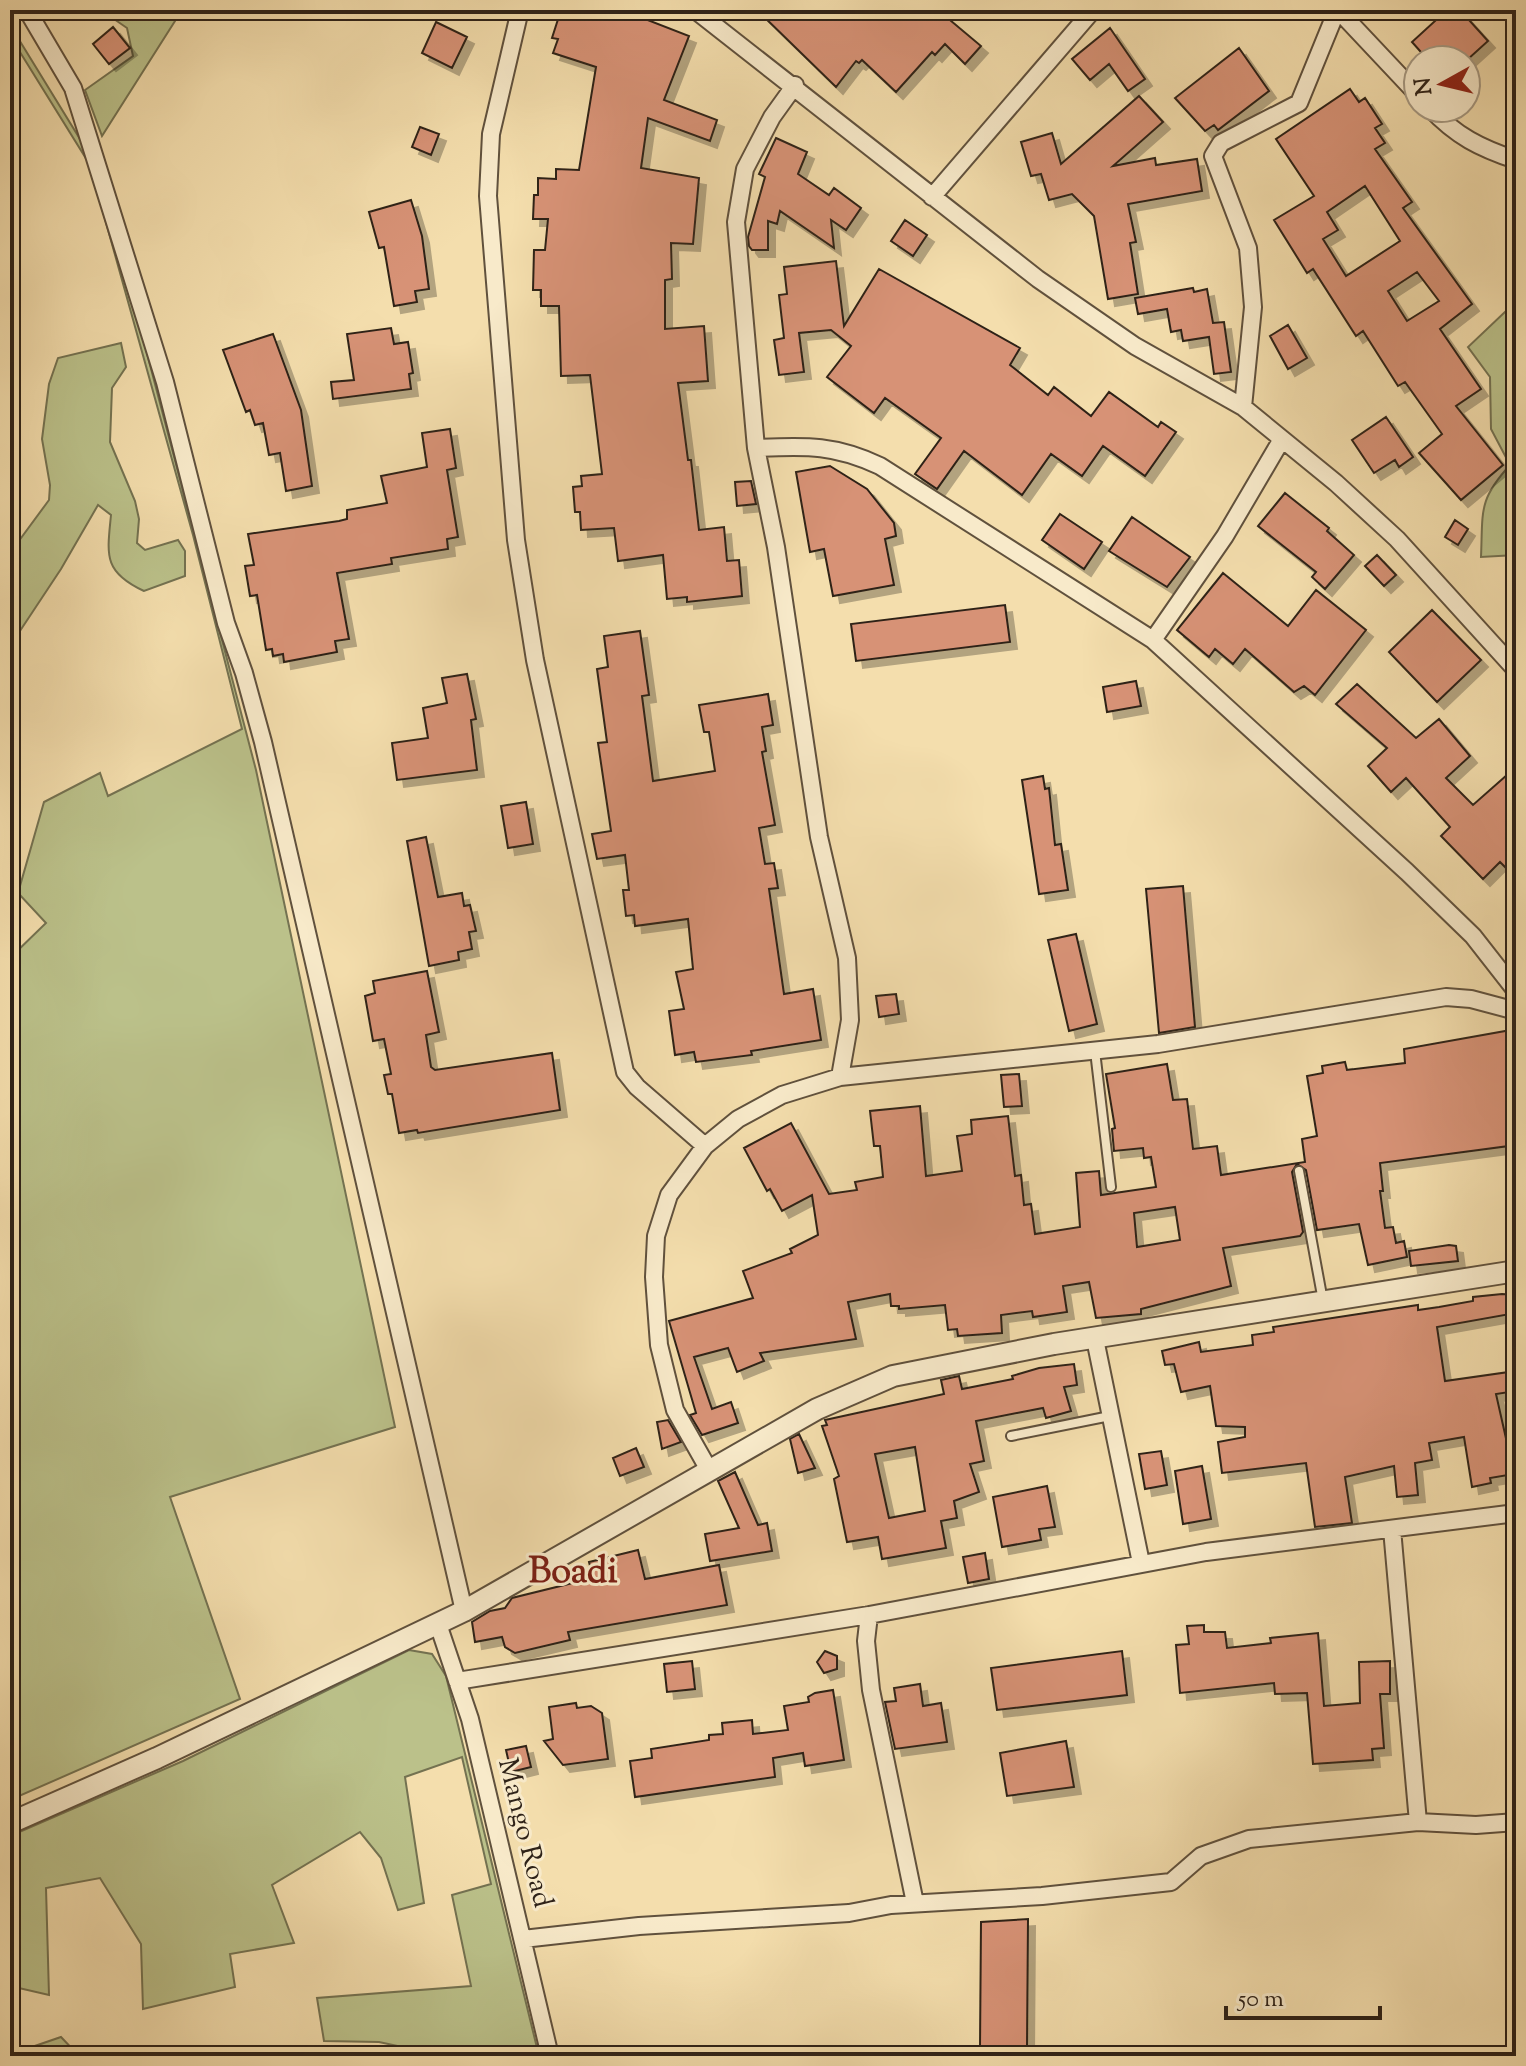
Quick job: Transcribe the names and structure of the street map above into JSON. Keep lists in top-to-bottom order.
{
  "streets": {
    "street": ["Mango Road"]
  },
  "districts": ["Boadi"],
  "scale_bar": "50 m",
  "north": "left"
}
